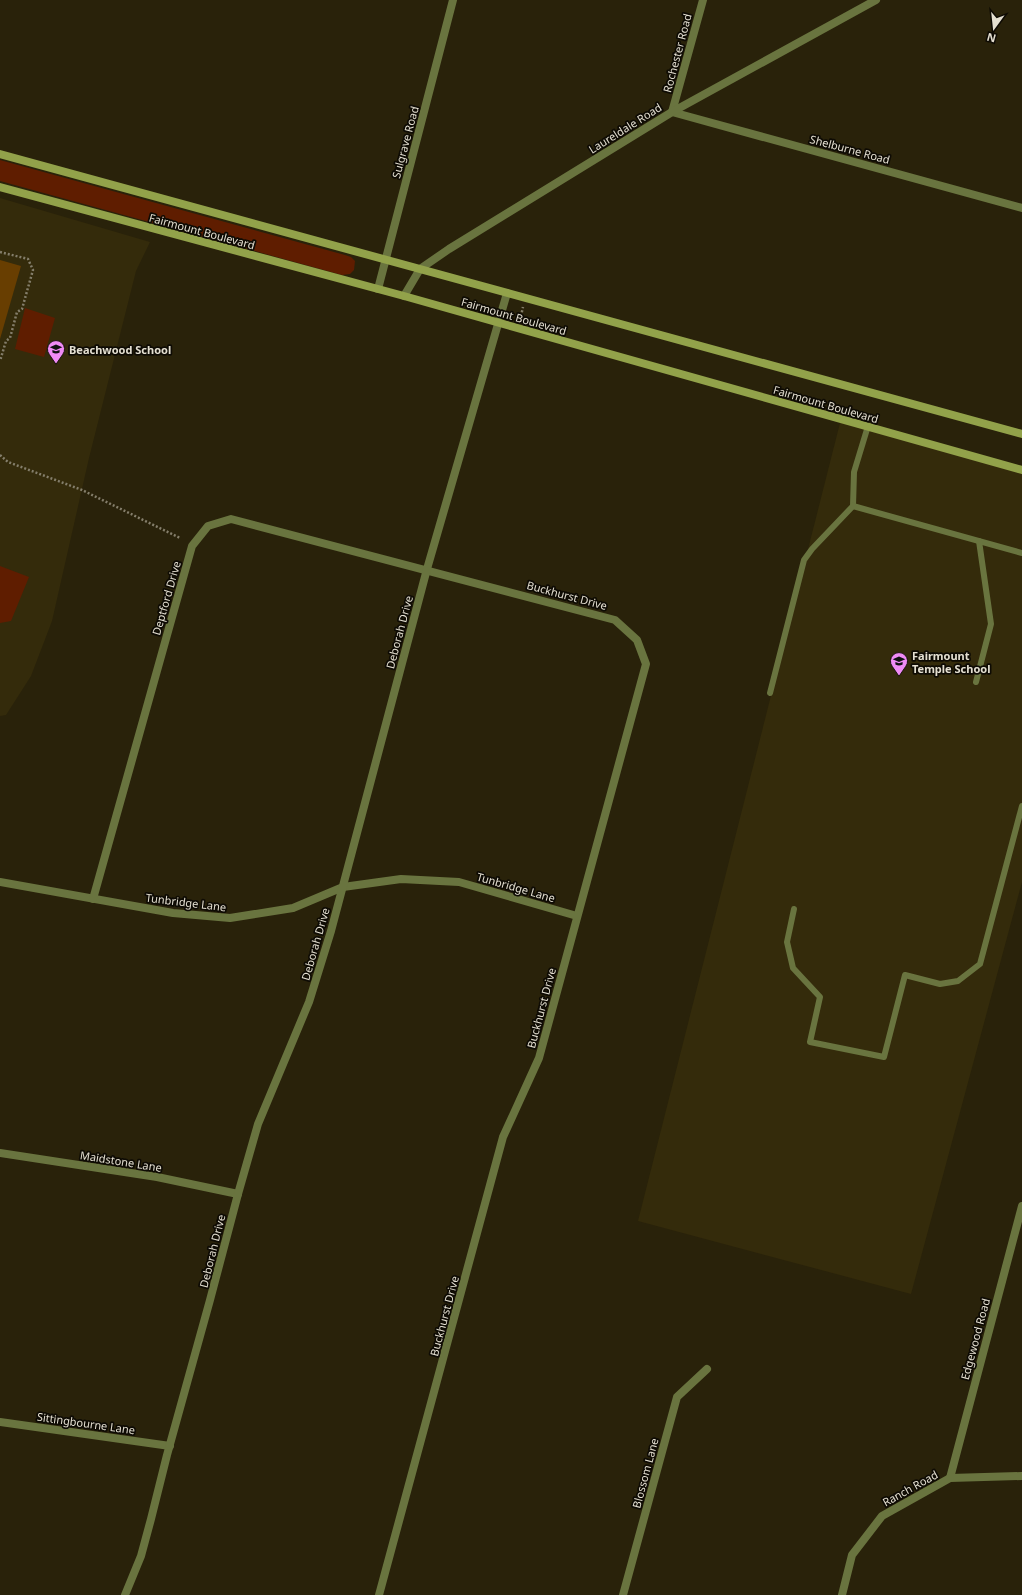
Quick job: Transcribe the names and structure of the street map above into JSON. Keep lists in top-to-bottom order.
{
  "streets": {
    "main road": ["Fairmount Boulevard"],
    "street": [
      "Rochester Road",
      "Laureldale Road",
      "Sulgrave Road",
      "Shelburne Road",
      "Buckhurst Drive",
      "Deptford Drive",
      "Deborah Drive",
      "Tunbridge Lane",
      "Maidstone Lane",
      "Edgewood Road",
      "Sittingbourne Lane",
      "Blossom Lane",
      "Ranch Road"
    ]
  },
  "crossings": [
    ["Rochester Road", "Laureldale Road"],
    ["Rochester Road", "Shelburne Road"],
    ["Laureldale Road", "Shelburne Road"],
    ["Laureldale Road", "Fairmount Boulevard"],
    ["Sulgrave Road", "Fairmount Boulevard"],
    ["Fairmount Boulevard", "Deborah Drive"],
    ["Buckhurst Drive", "Deptford Drive"],
    ["Buckhurst Drive", "Deborah Drive"],
    ["Buckhurst Drive", "Tunbridge Lane"],
    ["Deptford Drive", "Deborah Drive"],
    ["Deptford Drive", "Tunbridge Lane"],
    ["Deborah Drive", "Tunbridge Lane"],
    ["Deborah Drive", "Maidstone Lane"],
    ["Deborah Drive", "Sittingbourne Lane"],
    ["Edgewood Road", "Ranch Road"]
  ],
  "places": {
    "school or university": ["Beachwood School", "Fairmount Temple School"]
  },
  "north": "bottom"
}
